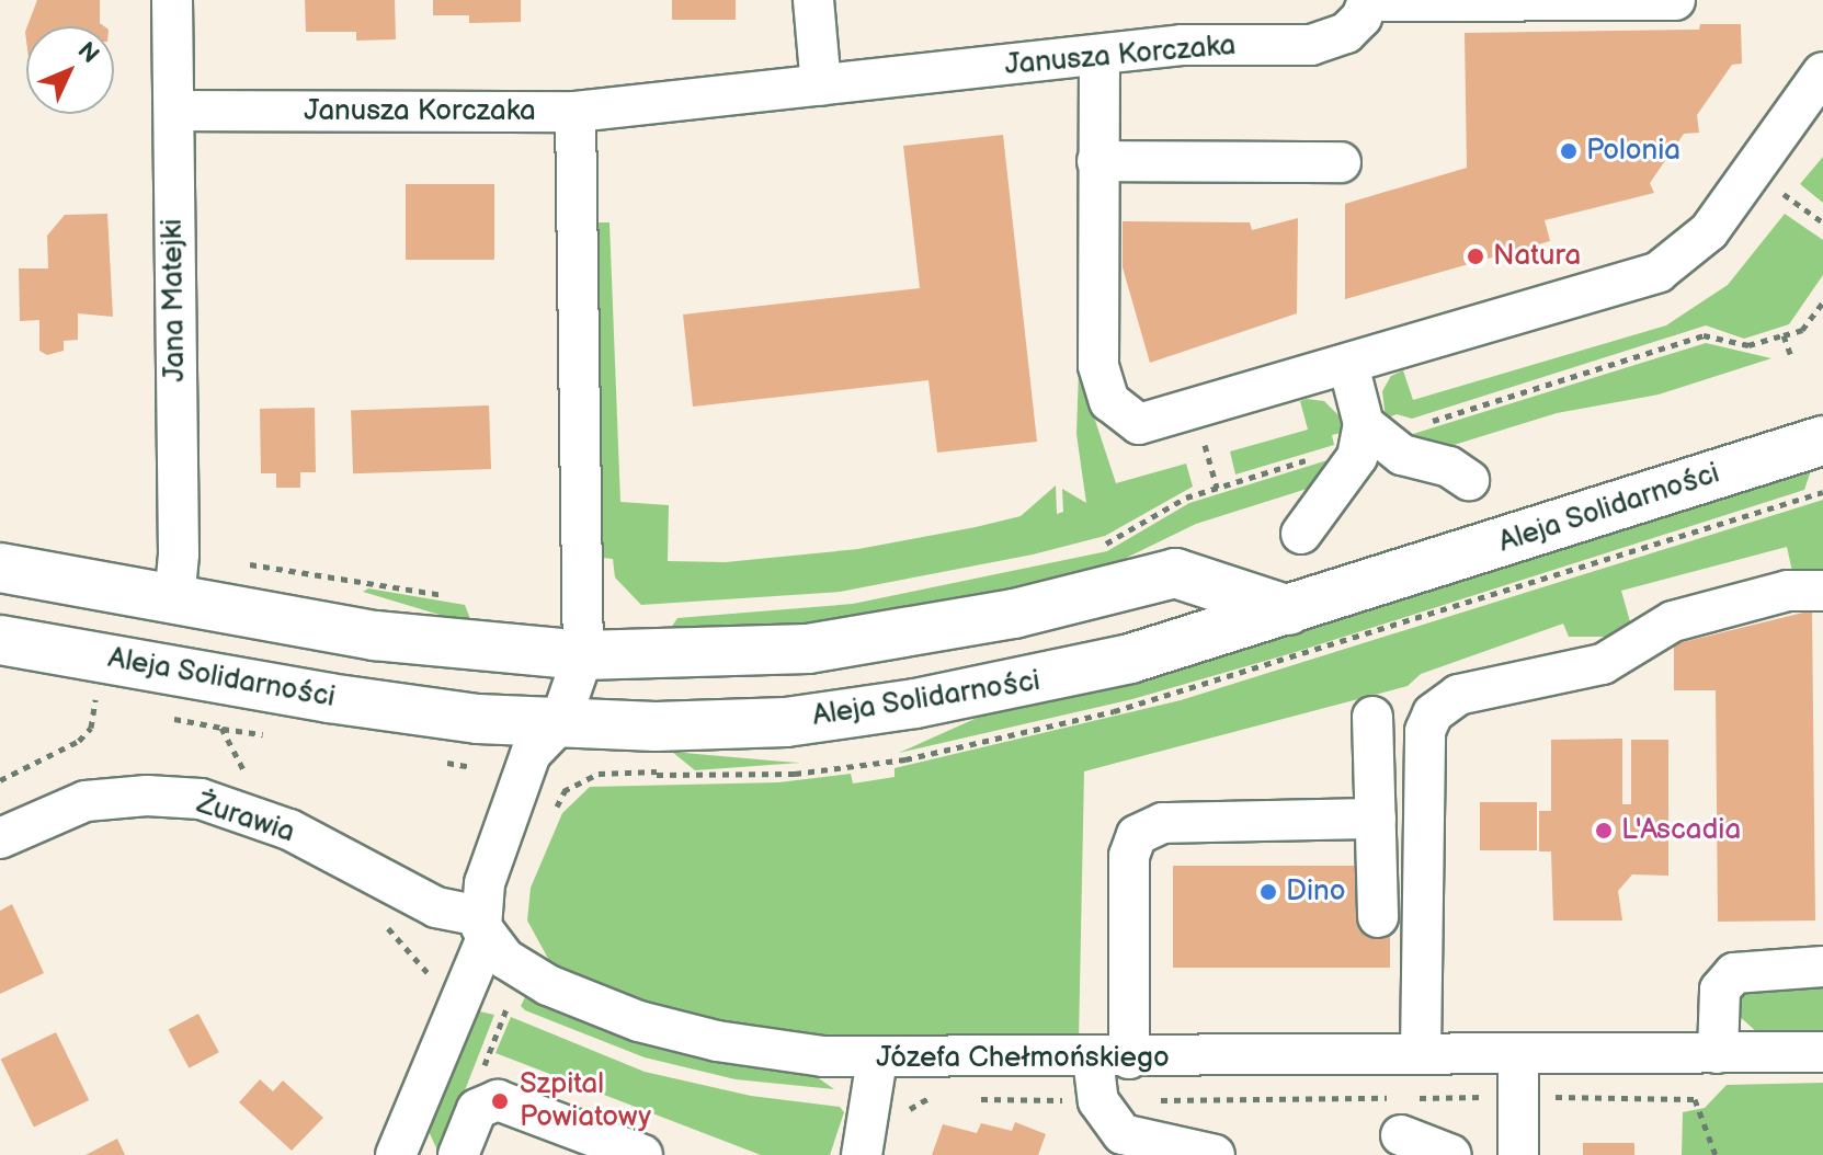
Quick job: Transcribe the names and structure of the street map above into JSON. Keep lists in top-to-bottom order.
{
  "streets": {
    "main road": ["Aleja Solidarności"],
    "street": [
      "Janusza Korczaka",
      "Jana Matejki",
      "Żurawia",
      "Józefa Chełmońskiego"
    ]
  },
  "crossings": [
    ["Janusza Korczaka", "Jana Matejki"],
    ["Żurawia", "Józefa Chełmońskiego"]
  ],
  "places": [
    "Polonia",
    "Natura",
    "L'Ascadia",
    "Dino",
    "Szpital Powiatowy"
  ],
  "north": "top right"
}
